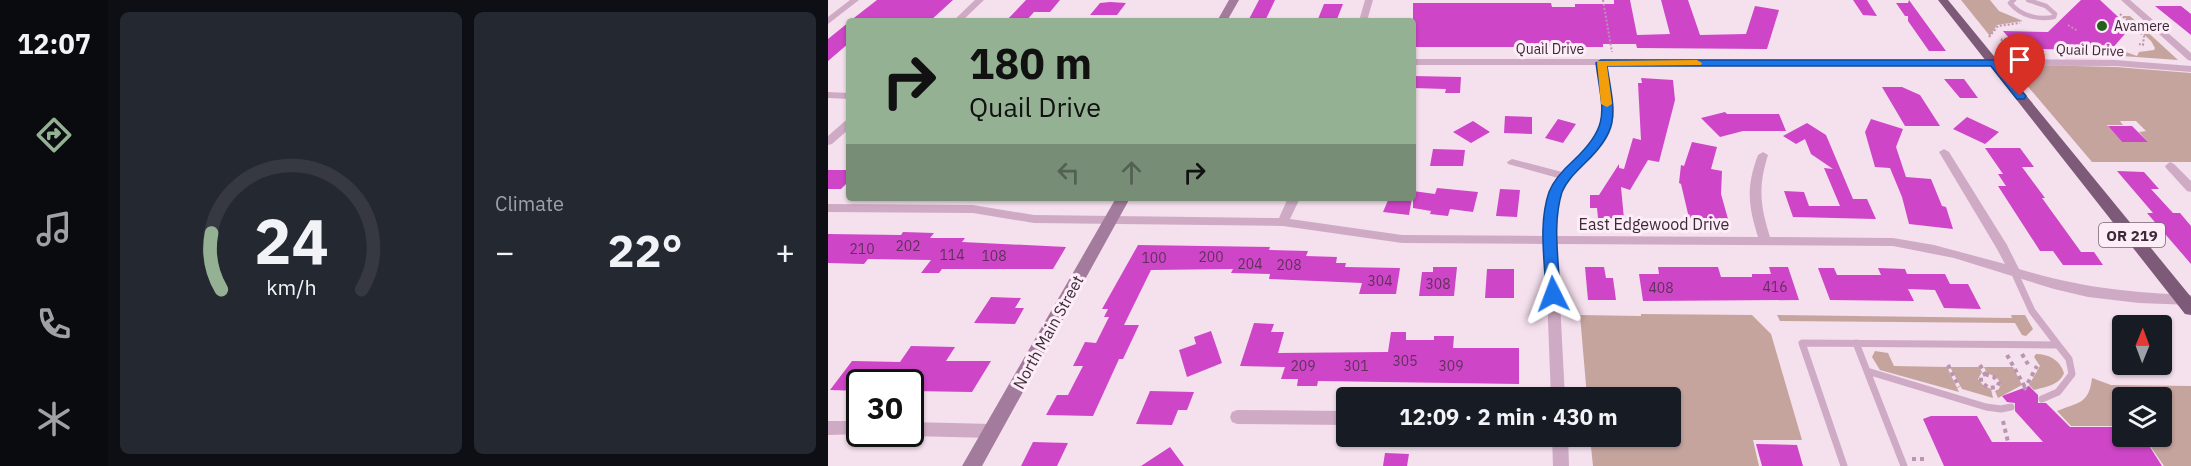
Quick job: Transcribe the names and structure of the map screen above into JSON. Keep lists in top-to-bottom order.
{
  "streets": {
    "main road": ["OR 219"],
    "street": ["Quail Drive", "East Edgewood Drive", "North Main Street"]
  },
  "crossings": [
    ["Quail Drive", "OR 219"],
    ["East Edgewood Drive", "OR 219"],
    ["East Edgewood Drive", "North Main Street"]
  ],
  "places": ["Avamere"],
  "house_numbers": [
    "202",
    "210",
    "114",
    "108",
    "200",
    "100",
    "204",
    "208",
    "304",
    "308",
    "416",
    "408",
    "305",
    "209",
    "301",
    "309"
  ],
  "north": "top",
  "page": {
    "tabs": "12:07",
    "tile": "Climate",
    "turn": ["180 m", "Quail Drive"],
    "heat": ["−", "22°", "+"],
    "limit": "30",
    "trip": "12:09 · 2 min · 430 m",
    "gauge": ["24", "km/h"]
  }
}
